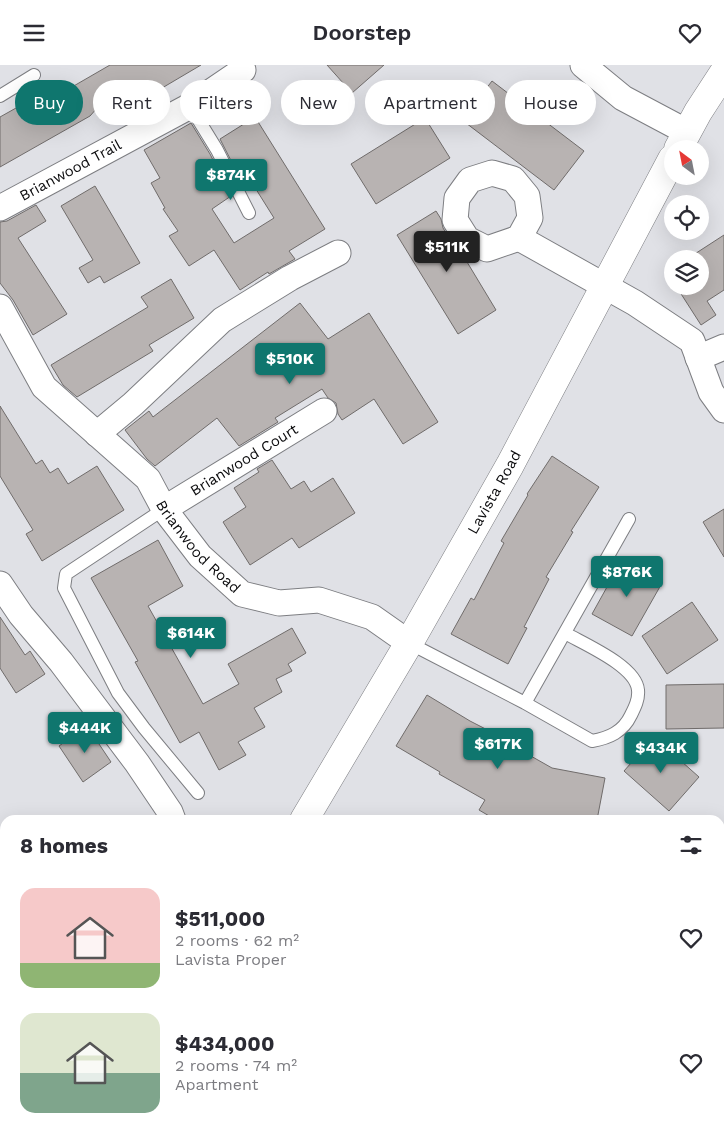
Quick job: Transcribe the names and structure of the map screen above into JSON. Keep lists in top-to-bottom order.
{
  "streets": {
    "main road": ["Lavista Road"],
    "street": ["Brianwood Trail", "Brianwood Court", "Brianwood Road"]
  },
  "crossings": [
    ["Brianwood Court", "Brianwood Road"],
    ["Lavista Road", "Brianwood Road"]
  ],
  "north": "top left",
  "page": {
    "header": "Doorstep",
    "chip": [
      "Buy",
      "Rent",
      "Filters",
      "New",
      "Apartment",
      "House"
    ],
    "price": [
      "$874K",
      "$511K",
      "$510K",
      "$876K",
      "$614K",
      "$444K",
      "$617K",
      "$434K"
    ],
    "heading": "8 homes",
    "list": [
      {
        "name": "$511,000",
        "note": "2 rooms · 62 m² · Lavista Proper"
      },
      {
        "name": "$434,000",
        "note": "2 rooms · 74 m² · Apartment"
      }
    ]
  }
}
